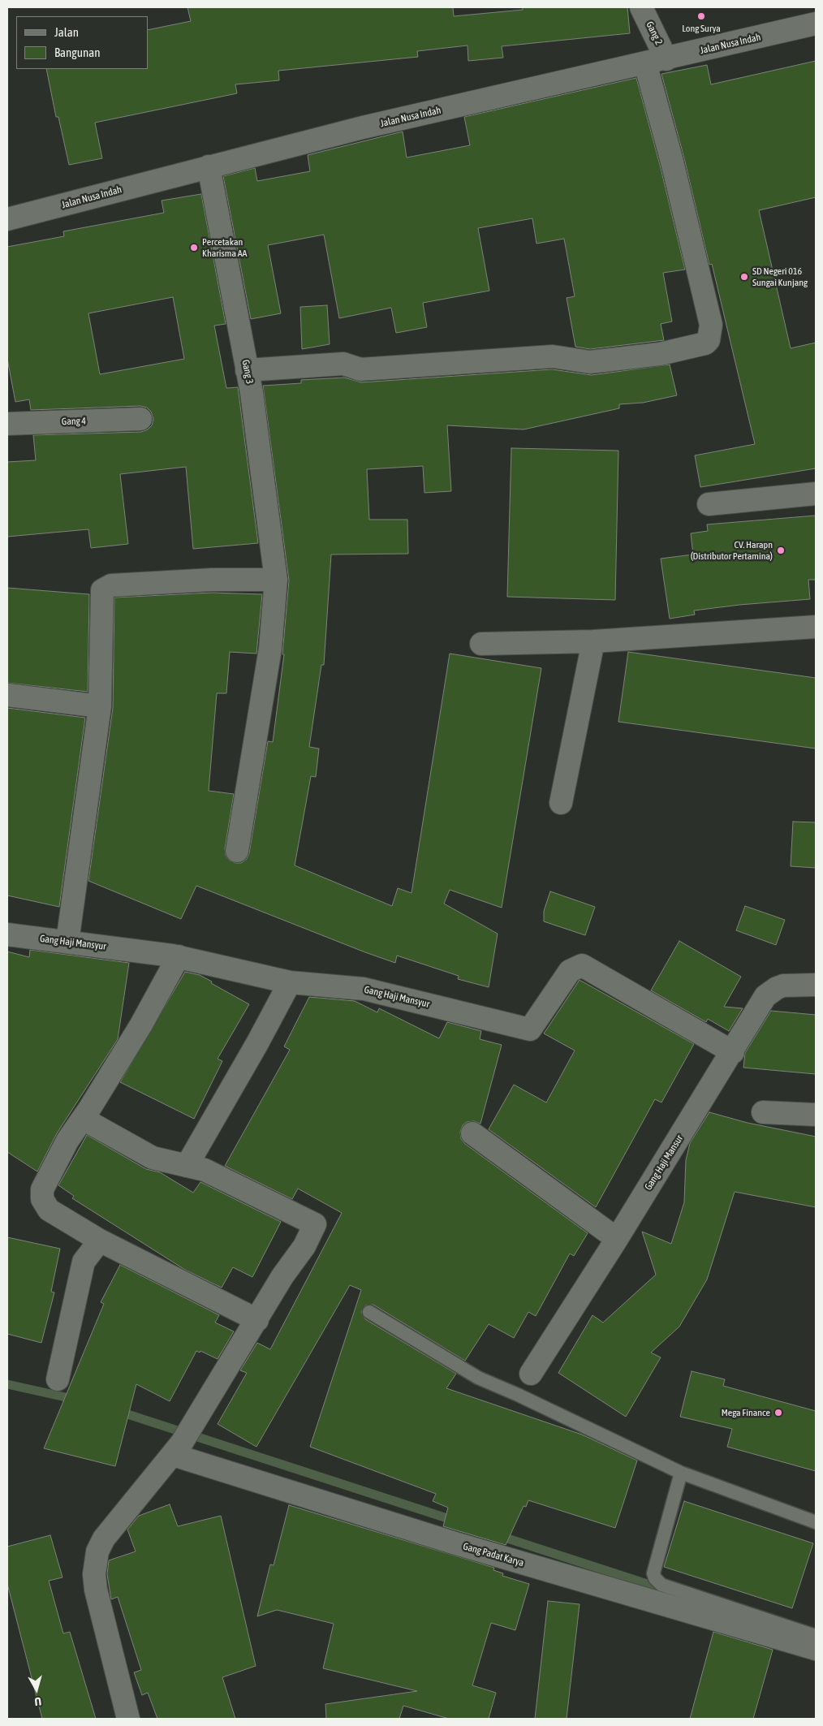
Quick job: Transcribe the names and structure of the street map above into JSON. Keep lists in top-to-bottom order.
{
  "streets": {
    "street": [
      "Gang 2",
      "Jalan Nusa Indah",
      "Gang 3",
      "Gang 4",
      "Gang Haji Mansyur",
      "Gang Haji Mansur",
      "Gang Padat Karya"
    ]
  },
  "crossings": [
    ["Gang 2", "Jalan Nusa Indah"],
    ["Gang 2", "Gang 3"],
    ["Jalan Nusa Indah", "Gang 3"],
    ["Gang Haji Mansyur", "Gang Haji Mansur"]
  ],
  "places": [
    "Long Surya",
    "Percetakan Kharisma AA",
    "SD Negeri 016 Sungai Kunjang",
    "CV. Harapn (Distributor Pertamina)",
    "Mega Finance"
  ],
  "legend": ["Jalan", "Bangunan"],
  "north": "bottom"
}
